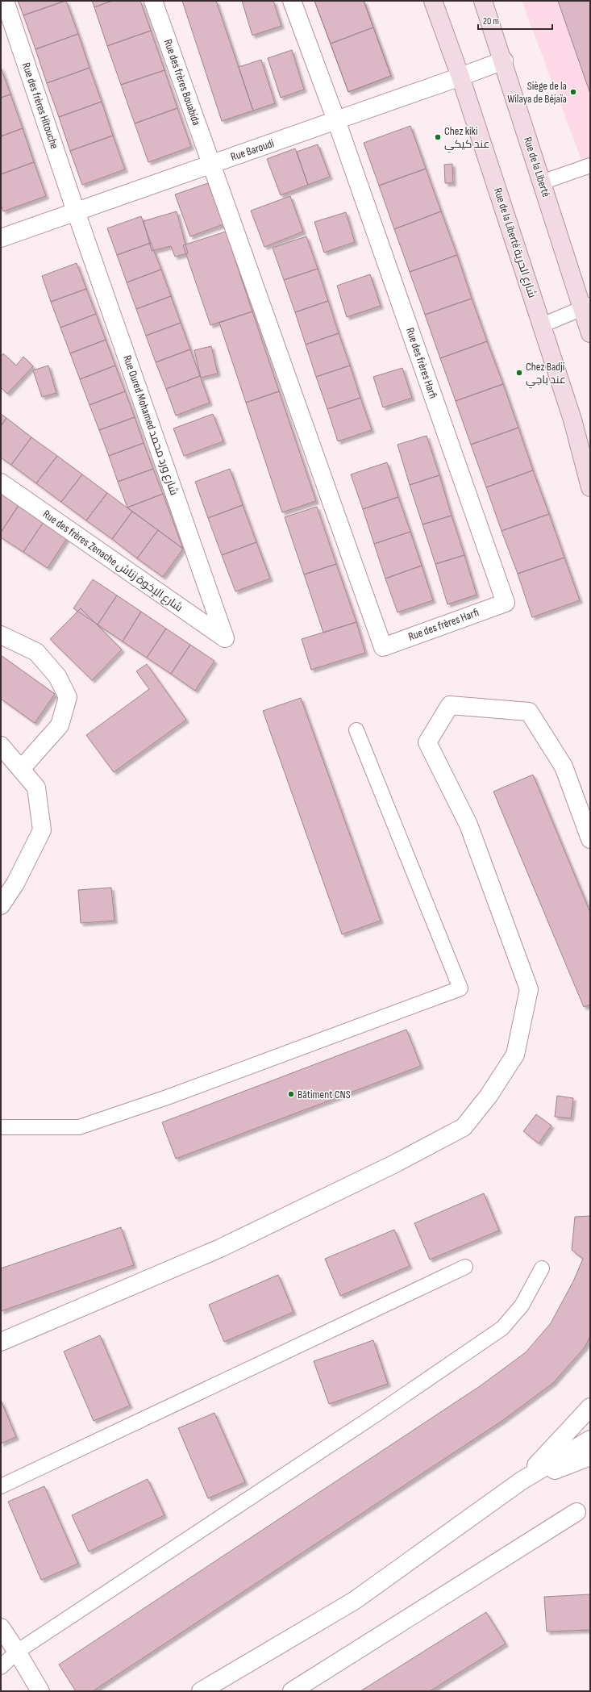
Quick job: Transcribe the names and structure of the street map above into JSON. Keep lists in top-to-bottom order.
{
  "streets": {
    "main road": ["Rue de la Liberté", "Rue de la Liberté شارع الحرية"],
    "street": [
      "Rue des frères Bouabida",
      "Rue des frères Hitouche",
      "Rue Baroudi",
      "Rue des frères Harfi",
      "Rue Oured Mohamed شارع ورد محمد",
      "Rue des frères Zenache شارع الإخوة زناش"
    ]
  },
  "crossings": [
    ["Rue des frères Bouabida", "Rue Baroudi"],
    ["Rue des frères Bouabida", "Rue des frères Harfi"],
    ["Rue des frères Hitouche", "Rue Baroudi"],
    ["Rue des frères Hitouche", "Rue Oured Mohamed شارع ورد محمد"],
    ["Rue Baroudi", "Rue de la Liberté"],
    ["Rue Baroudi", "Rue de la Liberté شارع الحرية"],
    ["Rue Baroudi", "Rue des frères Harfi"],
    ["Rue Baroudi", "Rue Oured Mohamed شارع ورد محمد"],
    ["Rue Oured Mohamed شارع ورد محمد", "Rue des frères Zenache شارع الإخوة زناش"]
  ],
  "places": [
    "Siège de la Wilaya de Béjaïa",
    "Chez kiki عند كيكي",
    "Chez Badji عند باجي",
    "Bâtiment CNS"
  ],
  "scale_bar": "20 m"
}
